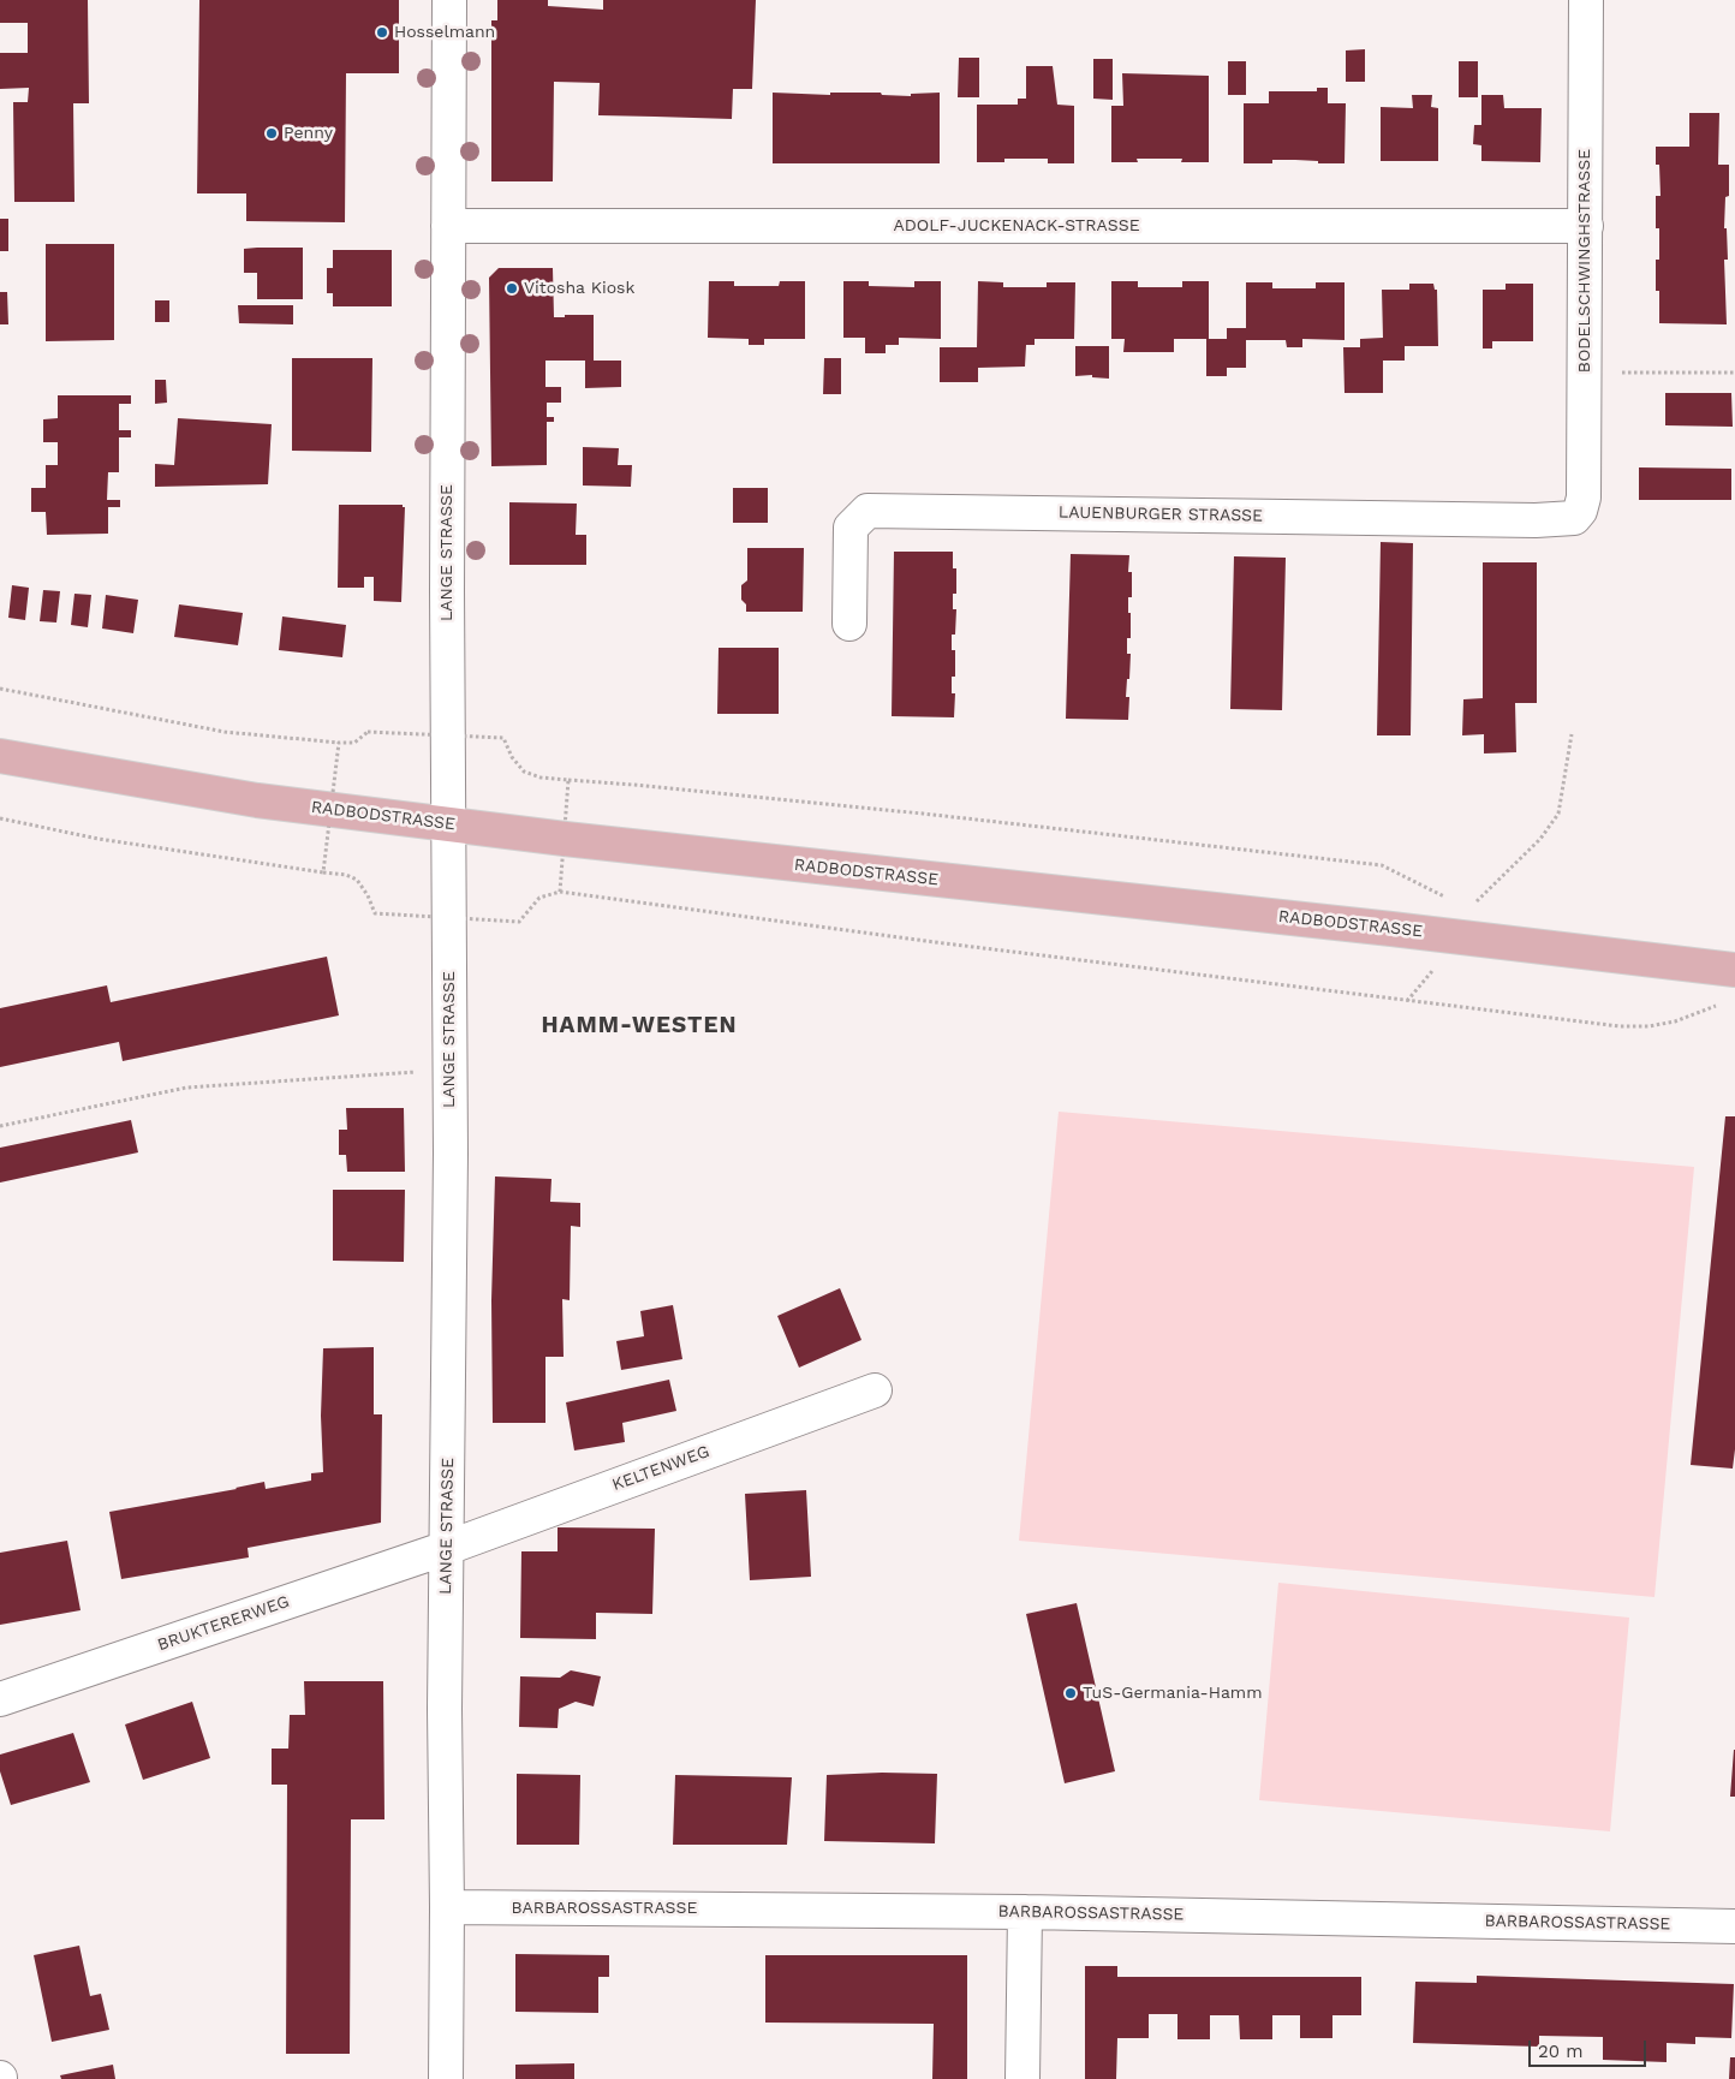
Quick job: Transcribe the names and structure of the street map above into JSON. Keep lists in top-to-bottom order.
{
  "streets": {
    "main road": ["RADBODSTRASSE"],
    "street": [
      "ADOLF-JUCKENACK-STRASSE",
      "BODELSCHWINGHSTRASSE",
      "LAUENBURGER STRASSE",
      "LANGE STRASSE",
      "KELTENWEG",
      "BRUKTERERWEG",
      "BARBAROSSASTRASSE"
    ]
  },
  "crossings": [
    ["ADOLF-JUCKENACK-STRASSE", "BODELSCHWINGHSTRASSE"],
    ["ADOLF-JUCKENACK-STRASSE", "LANGE STRASSE"],
    ["BODELSCHWINGHSTRASSE", "LAUENBURGER STRASSE"],
    ["LANGE STRASSE", "RADBODSTRASSE"],
    ["LANGE STRASSE", "KELTENWEG"],
    ["LANGE STRASSE", "BRUKTERERWEG"],
    ["LANGE STRASSE", "BARBAROSSASTRASSE"],
    ["KELTENWEG", "BRUKTERERWEG"]
  ],
  "districts": ["HAMM-WESTEN"],
  "places": [
    "Hosselmann",
    "Penny",
    "Vitosha Kiosk",
    "TuS-Germania-Hamm"
  ],
  "scale_bar": "20 m"
}
